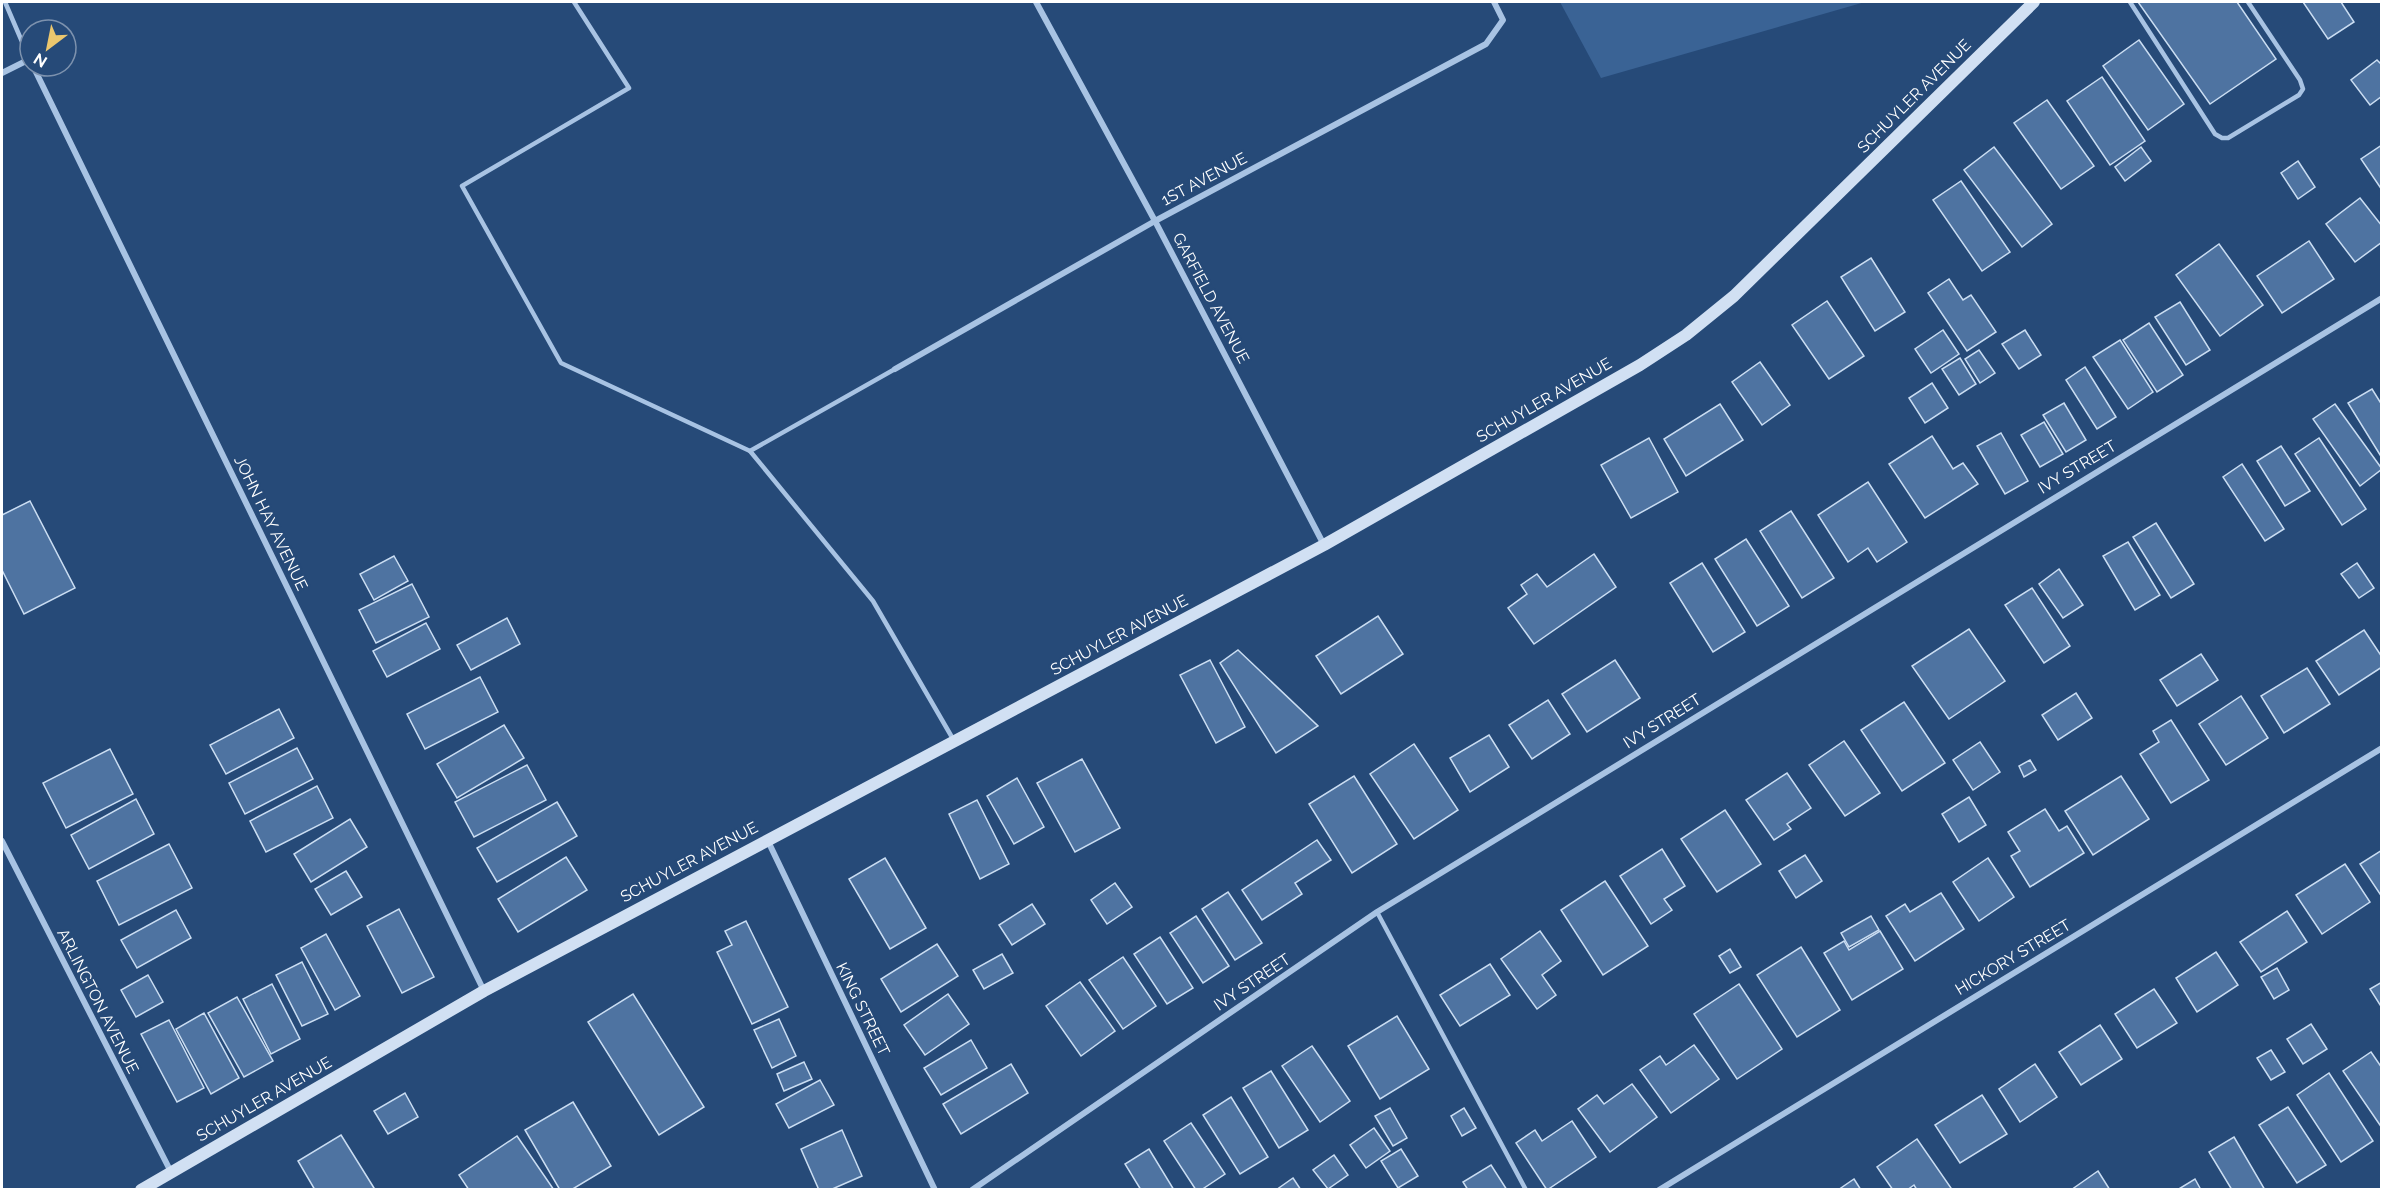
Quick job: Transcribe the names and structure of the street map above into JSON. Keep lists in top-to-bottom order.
{
  "streets": {
    "main road": ["SCHUYLER AVENUE"],
    "street": [
      "1ST AVENUE",
      "GARFIELD AVENUE",
      "IVY STREET",
      "JOHN HAY AVENUE",
      "HICKORY STREET",
      "ARLINGTON AVENUE",
      "KING STREET"
    ]
  },
  "crossings": [
    ["SCHUYLER AVENUE", "GARFIELD AVENUE"],
    ["SCHUYLER AVENUE", "JOHN HAY AVENUE"],
    ["SCHUYLER AVENUE", "ARLINGTON AVENUE"],
    ["SCHUYLER AVENUE", "KING STREET"],
    ["1ST AVENUE", "GARFIELD AVENUE"]
  ],
  "north": "bottom left"
}
